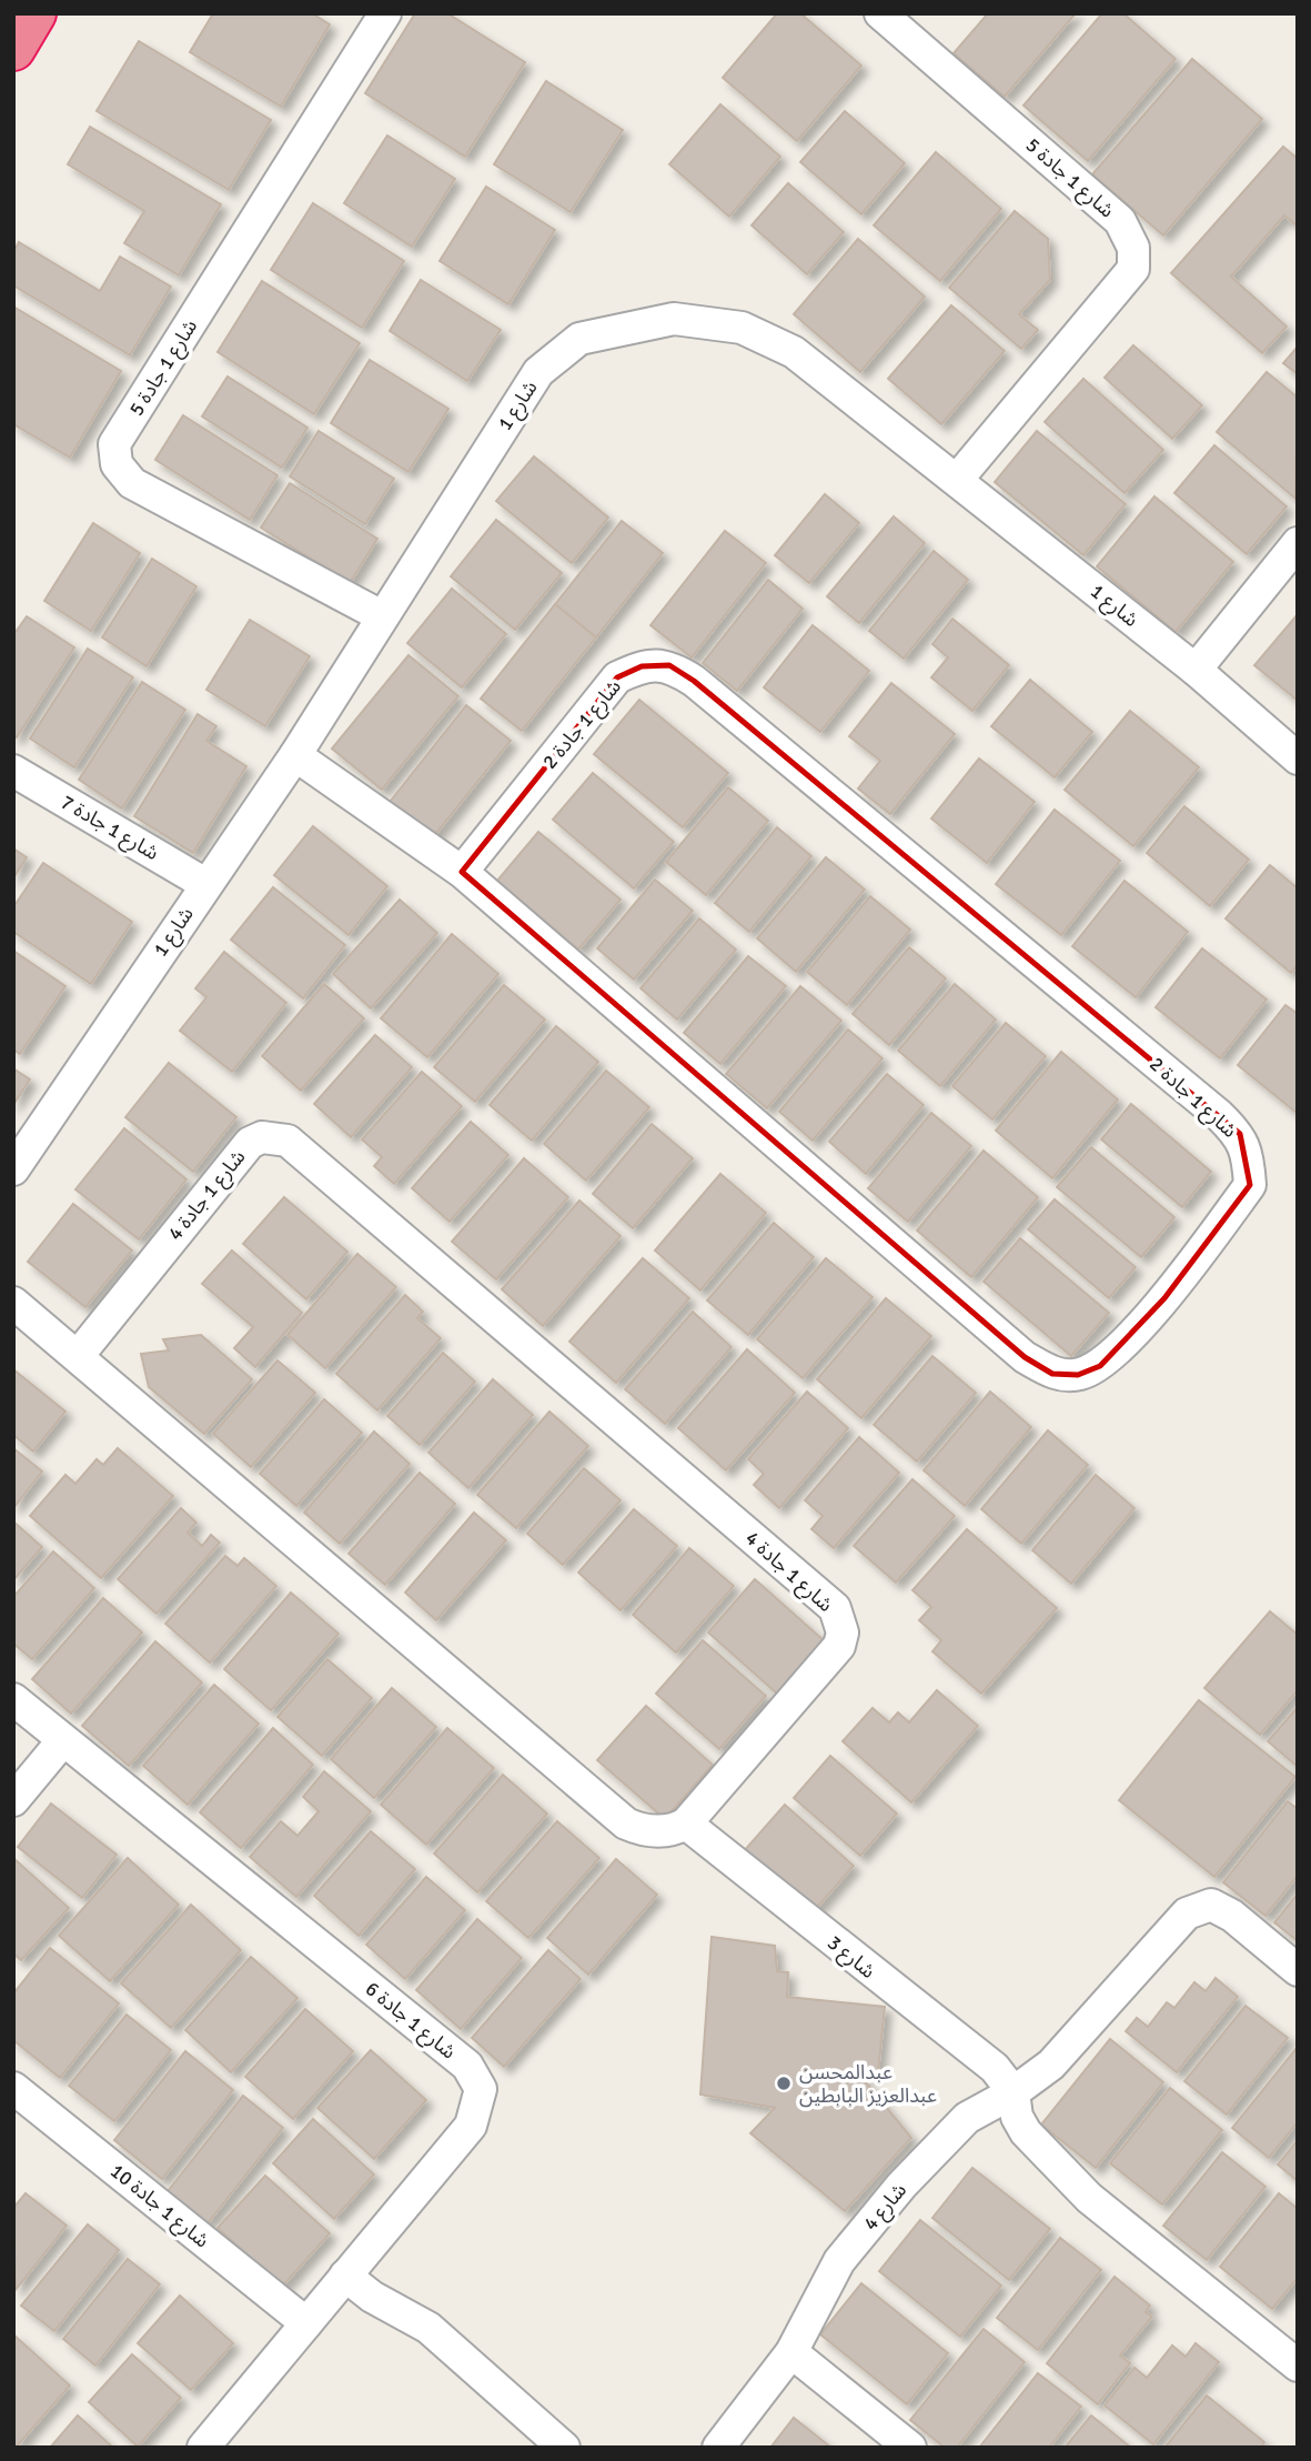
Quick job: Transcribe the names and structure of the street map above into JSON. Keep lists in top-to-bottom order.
{
  "streets": {
    "street": [
      "شارع 1 جادة 5",
      "شارع 1",
      "شارع 1 جادة 2",
      "شارع 1 جادة 7",
      "شارع 1 جادة 4",
      "شارع 3",
      "شارع 1 جادة 6",
      "شارع 1 جادة 10",
      "شارع 4"
    ]
  },
  "crossings": [
    ["شارع 1 جادة 5", "شارع 1"],
    ["شارع 1", "شارع 1 جادة 2"],
    ["شارع 1", "شارع 1 جادة 7"],
    ["شارع 1 جادة 4", "شارع 3"],
    ["شارع 3", "شارع 4"],
    ["شارع 1 جادة 6", "شارع 1 جادة 10"]
  ],
  "places": ["عبدالمحسن عبدالعزيز البابطين"]
}
